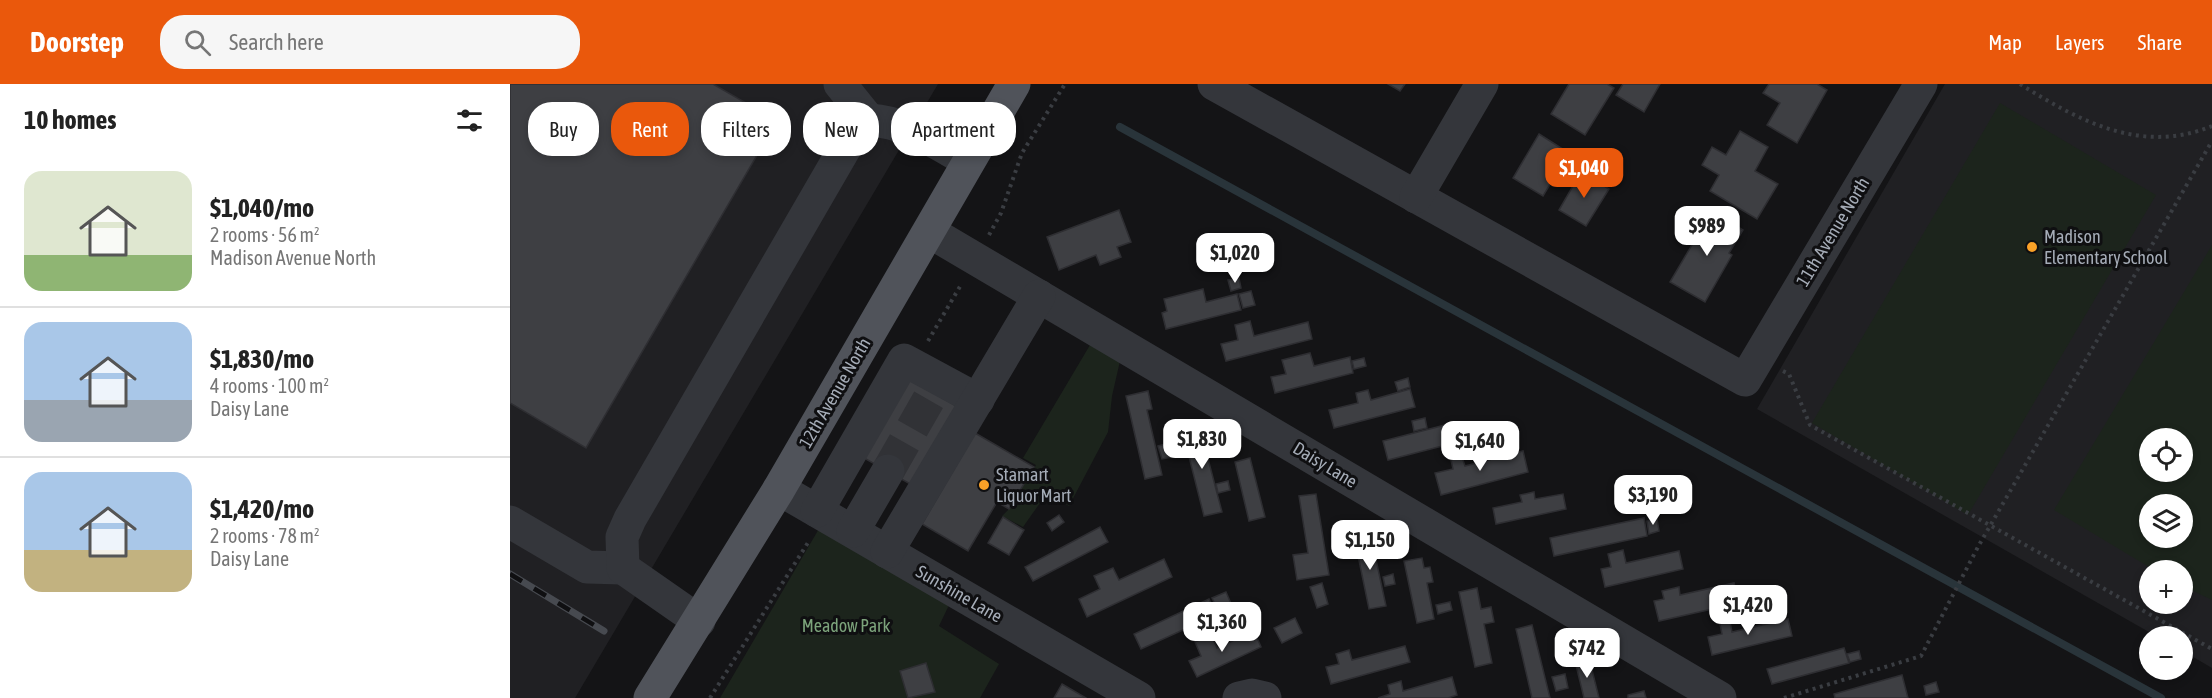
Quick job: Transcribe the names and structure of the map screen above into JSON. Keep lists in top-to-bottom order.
{
  "streets": {
    "main road": ["12th Avenue North"],
    "street": ["11th Avenue North", "Daisy Lane", "Sunshine Lane"]
  },
  "crossings": [
    ["12th Avenue North", "Daisy Lane"],
    ["12th Avenue North", "Sunshine Lane"]
  ],
  "parks": ["Meadow Park"],
  "places": ["Madison Elementary School", "Stamart Liquor Mart"],
  "page": {
    "header": "Doorstep",
    "search": "Search here",
    "nav": ["Map", "Layers", "Share"],
    "heading": "10 homes",
    "chip": [
      "Buy",
      "Rent",
      "Filters",
      "New",
      "Apartment"
    ],
    "price": [
      "$1,040",
      "$989",
      "$1,020",
      "$1,830",
      "$1,640",
      "$3,190",
      "$1,150",
      "$1,420",
      "$1,360",
      "$742"
    ],
    "list": [
      {
        "name": "$1,040/mo",
        "note": "2 rooms · 56 m² · Madison Avenue North"
      },
      {
        "name": "$1,830/mo",
        "note": "4 rooms · 100 m² · Daisy Lane"
      },
      {
        "name": "$1,420/mo",
        "note": "2 rooms · 78 m² · Daisy Lane"
      }
    ],
    "map_buttons": ["+", "−"]
  }
}
